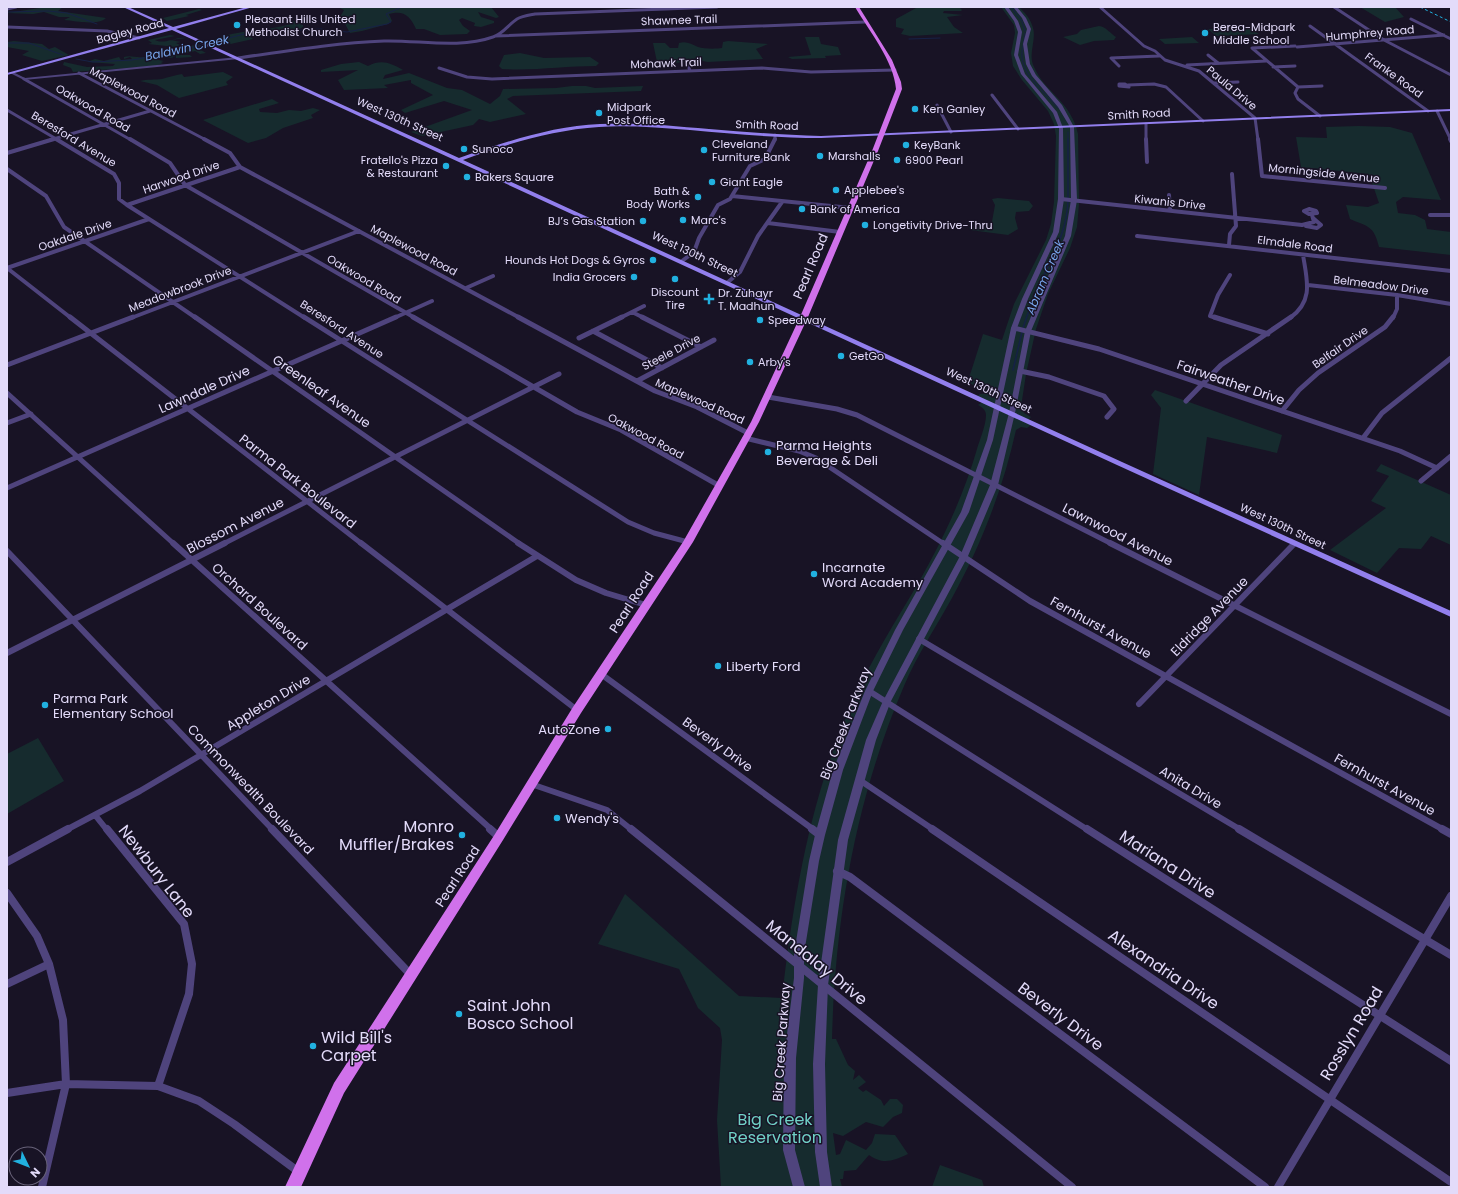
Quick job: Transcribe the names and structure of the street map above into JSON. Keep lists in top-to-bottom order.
{
  "streets": {
    "main road": [
      "Bagley Road",
      "Smith Road",
      "West 130th Street",
      "Pearl Road"
    ],
    "street": [
      "Shawnee Trail",
      "Humphrey Road",
      "Mohawk Trail",
      "Franke Road",
      "Paula Drive",
      "Maplewood Road",
      "Oakwood Road",
      "Beresford Avenue",
      "Morningside Avenue",
      "Harwood Drive",
      "Kiwanis Drive",
      "Oakdale Drive",
      "Elmdale Road",
      "Belmeadow Drive",
      "Meadowbrook Drive",
      "Belfair Drive",
      "Steele Drive",
      "Fairweather Drive",
      "Lawndale Drive",
      "Greenleaf Avenue",
      "Parma Park Boulevard",
      "Blossom Avenue",
      "Lawnwood Avenue",
      "Orchard Boulevard",
      "Eldridge Avenue",
      "Fernhurst Avenue",
      "Appleton Drive",
      "Big Creek Parkway",
      "Beverly Drive",
      "Anita Drive",
      "Commonwealth Boulevard",
      "Mariana Drive",
      "Newbury Lane",
      "Mandalay Drive",
      "Alexandria Drive",
      "Rosslyn Road"
    ]
  },
  "crossings": [
    ["Shawnee Trail", "West 130th Street"],
    ["Shawnee Trail", "Pearl Road"],
    ["Bagley Road", "Oakwood Road"],
    ["Bagley Road", "West 130th Street"],
    ["Humphrey Road", "Franke Road"],
    ["Mohawk Trail", "Pearl Road"],
    ["Franke Road", "Smith Road"],
    ["Paula Drive", "Smith Road"],
    ["Paula Drive", "Morningside Avenue"],
    ["Maplewood Road", "Harwood Drive"],
    ["Maplewood Road", "Pearl Road"],
    ["Maplewood Road", "Meadowbrook Drive"],
    ["Maplewood Road", "Steele Drive"],
    ["Maplewood Road", "Fernhurst Avenue"],
    ["Oakwood Road", "Harwood Drive"],
    ["Oakwood Road", "Pearl Road"],
    ["Oakwood Road", "Meadowbrook Drive"],
    ["Oakwood Road", "Lawndale Drive"],
    ["Oakwood Road", "Blossom Avenue"],
    ["Smith Road", "West 130th Street"],
    ["Smith Road", "Morningside Avenue"],
    ["Smith Road", "Pearl Road"],
    ["Smith Road", "Big Creek Parkway"],
    ["West 130th Street", "Pearl Road"],
    ["West 130th Street", "Eldridge Avenue"],
    ["West 130th Street", "Big Creek Parkway"],
    ["Beresford Avenue", "Harwood Drive"],
    ["Beresford Avenue", "Oakdale Drive"],
    ["Beresford Avenue", "Pearl Road"],
    ["Beresford Avenue", "Meadowbrook Drive"],
    ["Beresford Avenue", "Lawndale Drive"],
    ["Beresford Avenue", "Blossom Avenue"],
    ["Kiwanis Drive", "Big Creek Parkway"],
    ["Oakdale Drive", "Greenleaf Avenue"],
    ["Oakdale Drive", "Parma Park Boulevard"],
    ["Pearl Road", "Greenleaf Avenue"],
    ["Pearl Road", "Parma Park Boulevard"],
    ["Pearl Road", "Lawnwood Avenue"],
    ["Pearl Road", "Orchard Boulevard"],
    ["Pearl Road", "Fernhurst Avenue"],
    ["Pearl Road", "Beverly Drive"],
    ["Pearl Road", "Commonwealth Boulevard"],
    ["Pearl Road", "Mandalay Drive"],
    ["Belmeadow Drive", "Belfair Drive"],
    ["Meadowbrook Drive", "Greenleaf Avenue"],
    ["Meadowbrook Drive", "Parma Park Boulevard"],
    ["Belfair Drive", "Fairweather Drive"],
    ["Fairweather Drive", "Big Creek Parkway"],
    ["Lawndale Drive", "Greenleaf Avenue"],
    ["Lawndale Drive", "Parma Park Boulevard"],
    ["Lawndale Drive", "Orchard Boulevard"],
    ["Greenleaf Avenue", "Blossom Avenue"],
    ["Greenleaf Avenue", "Appleton Drive"],
    ["Parma Park Boulevard", "Blossom Avenue"],
    ["Parma Park Boulevard", "Appleton Drive"],
    ["Blossom Avenue", "Orchard Boulevard"],
    ["Blossom Avenue", "Commonwealth Boulevard"],
    ["Lawnwood Avenue", "Eldridge Avenue"],
    ["Lawnwood Avenue", "Big Creek Parkway"],
    ["Orchard Boulevard", "Appleton Drive"],
    ["Eldridge Avenue", "Fernhurst Avenue"],
    ["Fernhurst Avenue", "Big Creek Parkway"],
    ["Appleton Drive", "Commonwealth Boulevard"],
    ["Appleton Drive", "Newbury Lane"],
    ["Big Creek Parkway", "Beverly Drive"],
    ["Big Creek Parkway", "Mariana Drive"],
    ["Big Creek Parkway", "Mandalay Drive"],
    ["Anita Drive", "Rosslyn Road"],
    ["Mariana Drive", "Rosslyn Road"],
    ["Alexandria Drive", "Rosslyn Road"]
  ],
  "water": ["Baldwin Creek", "Abram Creek"],
  "parks": ["Big Creek Reservation"],
  "places": {
    "other": [
      "Pleasant Hills United Methodist Church",
      "Berea-Midpark Middle School",
      "Ken Ganley",
      "Midpark Post Office",
      "KeyBank",
      "Sunoco",
      "Cleveland Furniture Bank",
      "Marshalls",
      "6900 Pearl",
      "Fratello's Pizza & Restaurant",
      "Bakers Square",
      "Giant Eagle",
      "Applebee's",
      "Bath & Body Works",
      "Bank of America",
      "Marc's",
      "BJ’s Gas Station",
      "Longetivity Drive-Thru",
      "Hounds Hot Dogs & Gyros",
      "India Grocers",
      "Discount Tire",
      "Speedway",
      "GetGo",
      "Arby's",
      "Parma Heights Beverage & Deli",
      "Incarnate Word Academy",
      "Liberty Ford",
      "Parma Park Elementary School",
      "AutoZone",
      "Wendy's",
      "Monro Muffler/Brakes",
      "Saint John Bosco School",
      "Wild Bill's Carpet"
    ],
    "health": ["Dr. Zuhayr T. Madhun"]
  },
  "north": "bottom right"
}
